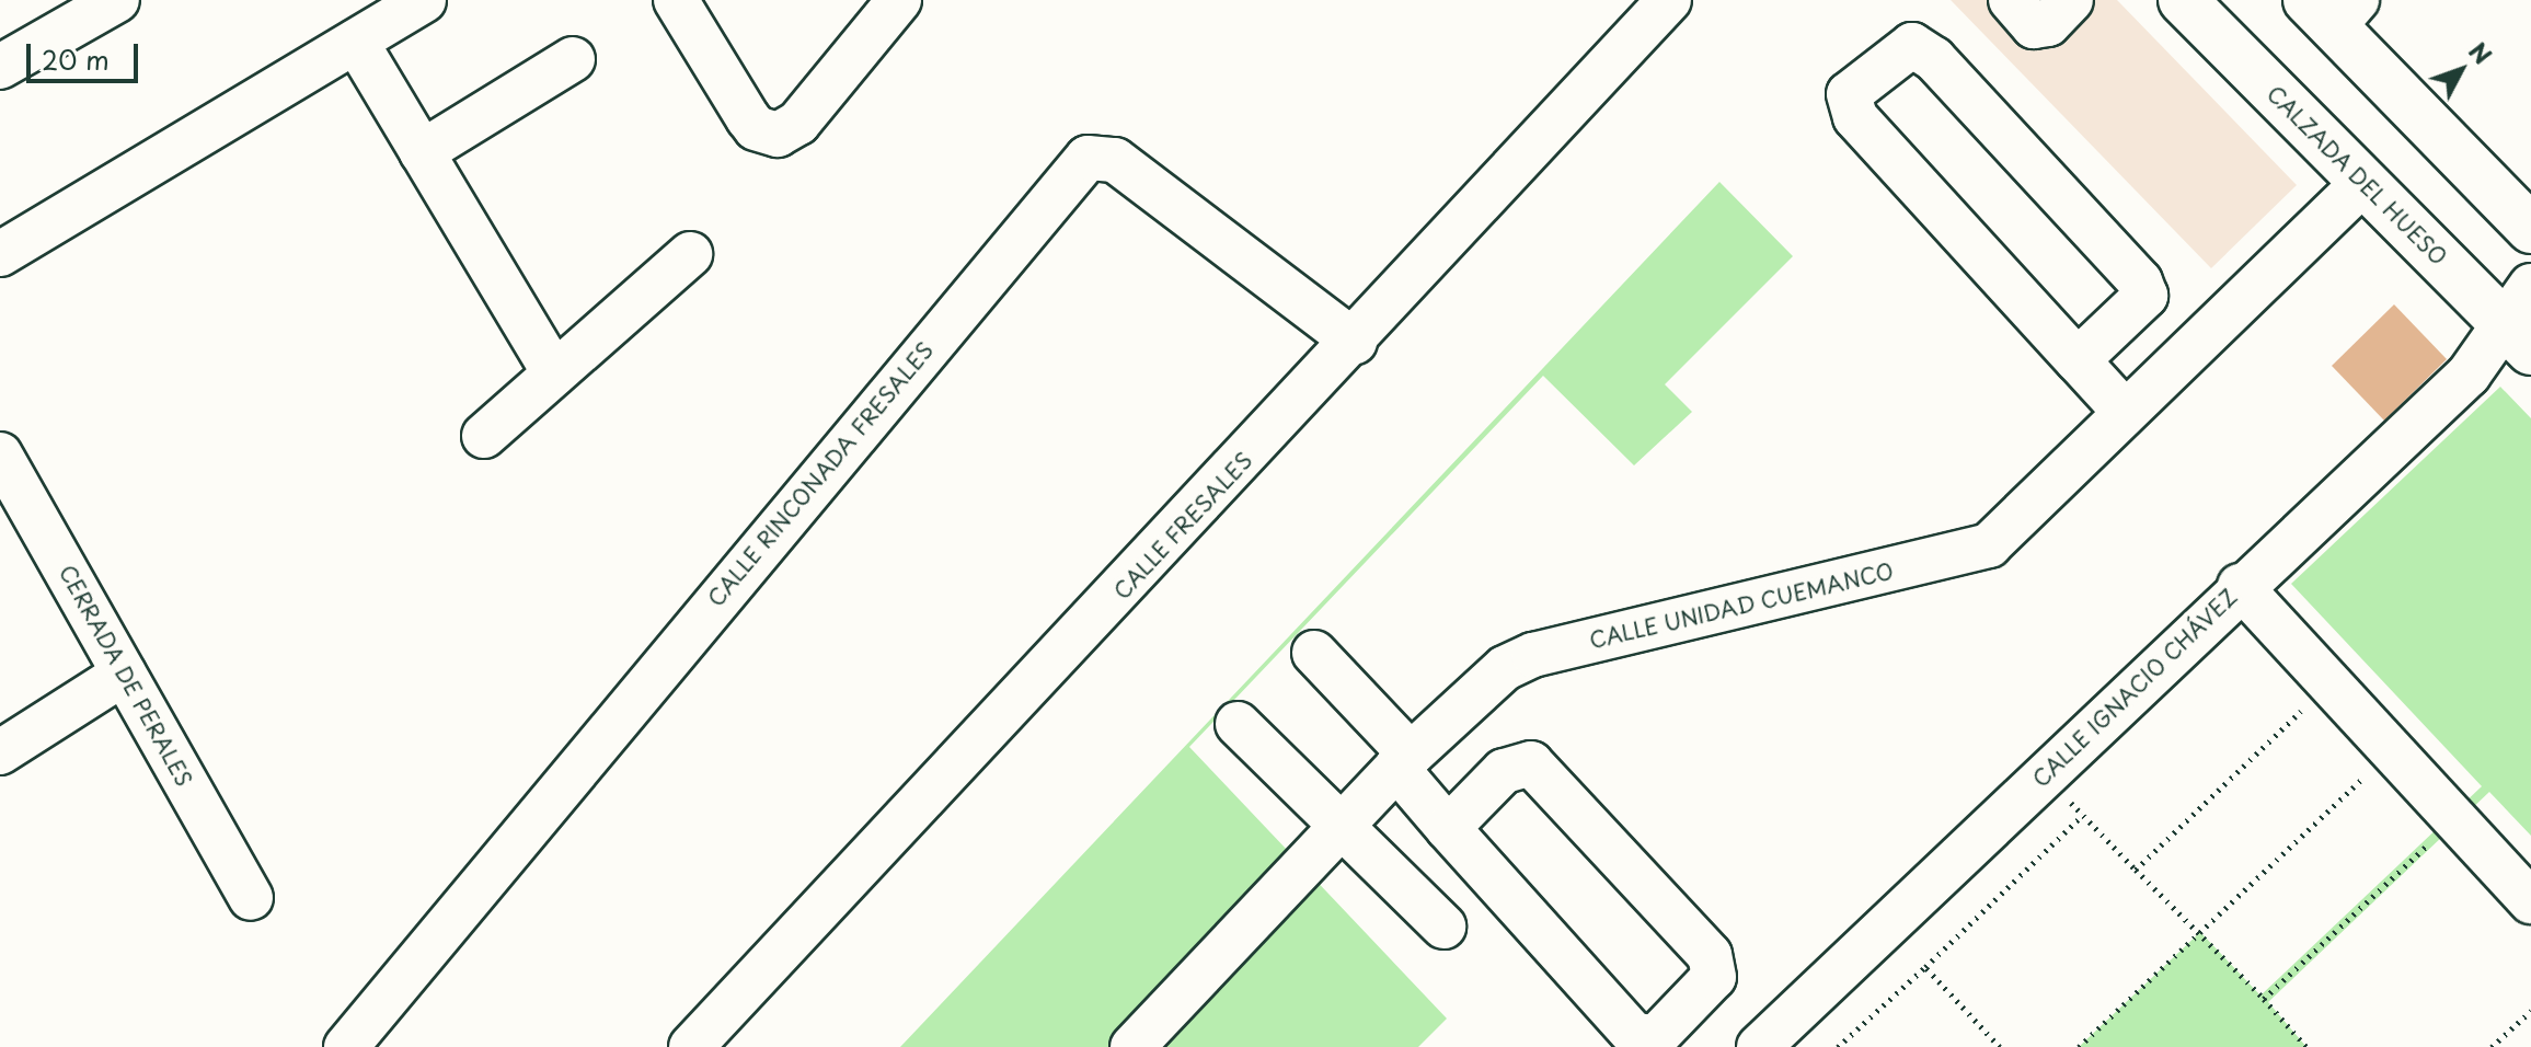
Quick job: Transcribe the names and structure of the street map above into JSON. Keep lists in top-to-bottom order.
{
  "streets": {
    "main road": ["CALZADA DEL HUESO"],
    "street": [
      "CALLE RINCONADA FRESALES",
      "CALLE FRESALES",
      "CALLE UNIDAD CUEMANCO",
      "CERRADA DE PERALES",
      "CALLE IGNACIO CHÁVEZ"
    ]
  },
  "crossings": [
    ["CALZADA DEL HUESO", "CALLE UNIDAD CUEMANCO"],
    ["CALZADA DEL HUESO", "CALLE IGNACIO CHÁVEZ"],
    ["CALLE RINCONADA FRESALES", "CALLE FRESALES"]
  ],
  "scale_bar": "20 m",
  "north": "top right"
}
